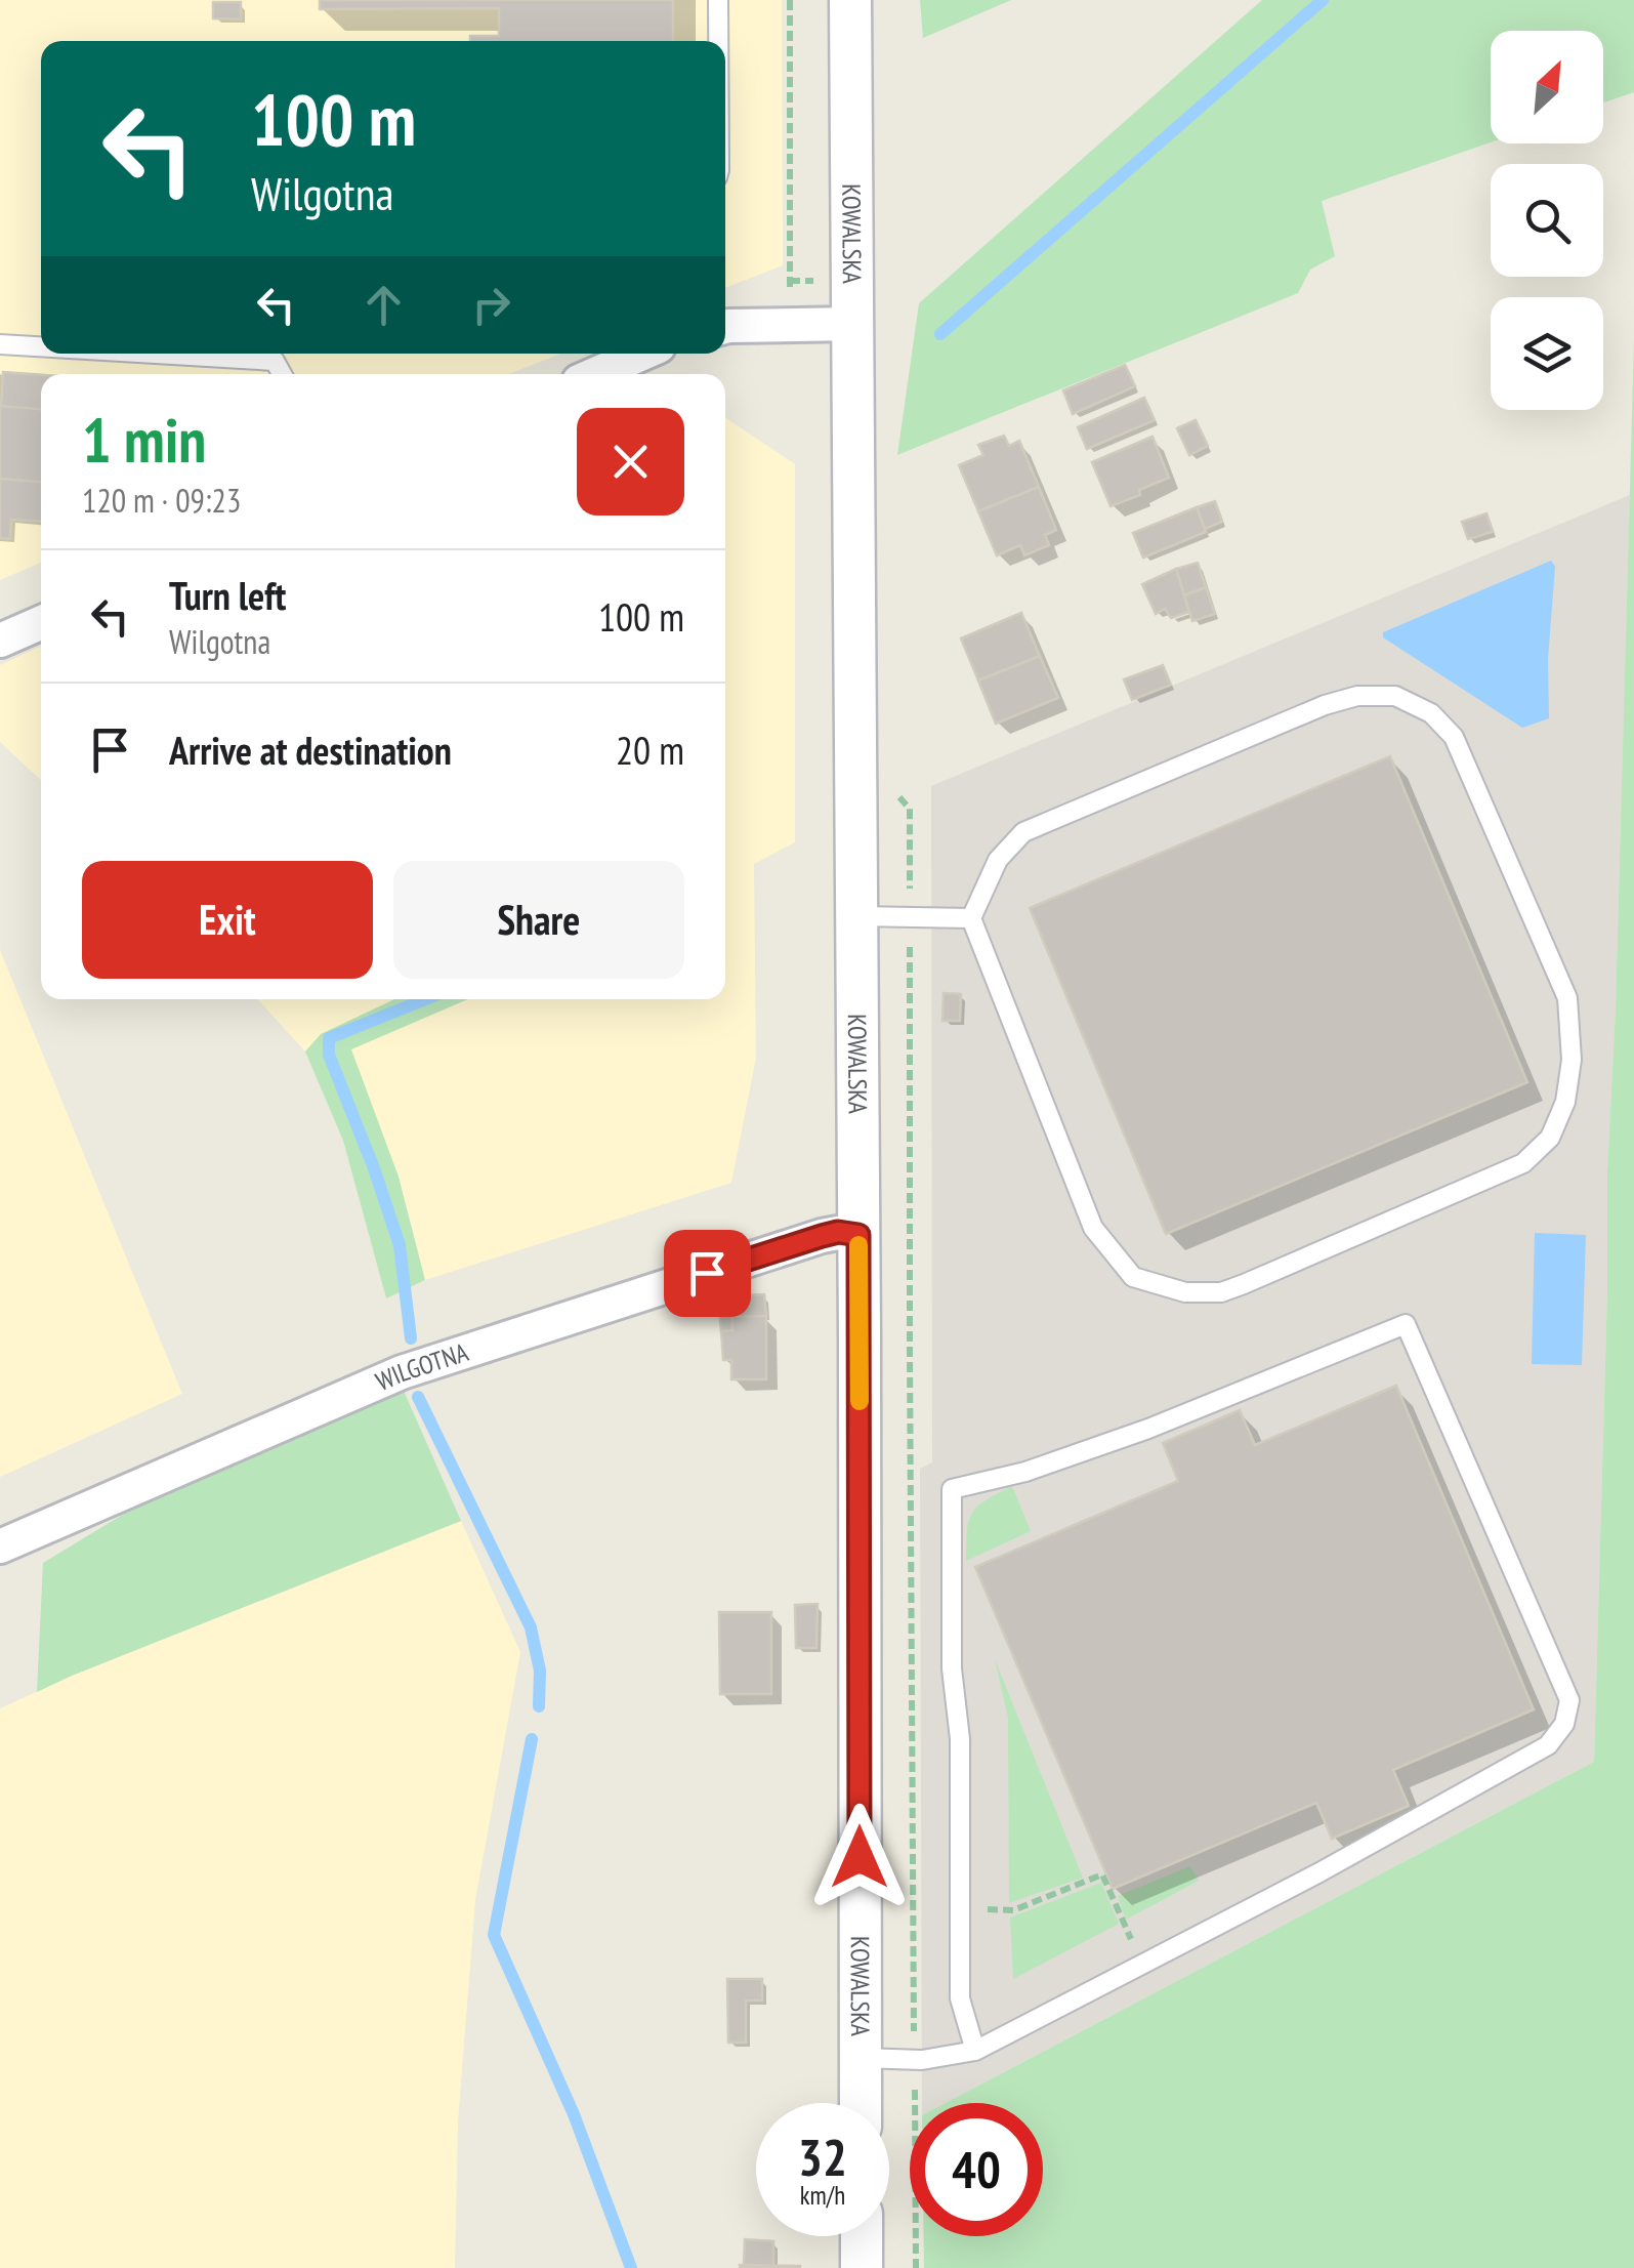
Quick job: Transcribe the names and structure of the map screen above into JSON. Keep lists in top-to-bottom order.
{
  "streets": {
    "street": ["KOWALSKA", "WILGOTNA"]
  },
  "crossings": [
    ["KOWALSKA", "WILGOTNA"]
  ],
  "north": "top right",
  "page": {
    "turn": ["100 m", "Wilgotna"],
    "heading": ["1 min", "120 m · 09:23"],
    "list": [
      {
        "name": "Turn left",
        "note": "Wilgotna",
        "value": "100 m"
      },
      {
        "name": "Arrive at destination",
        "value": "20 m"
      }
    ],
    "buttons": ["Exit", "Share"],
    "speed": "32 km/h",
    "limit": "40"
  }
}
